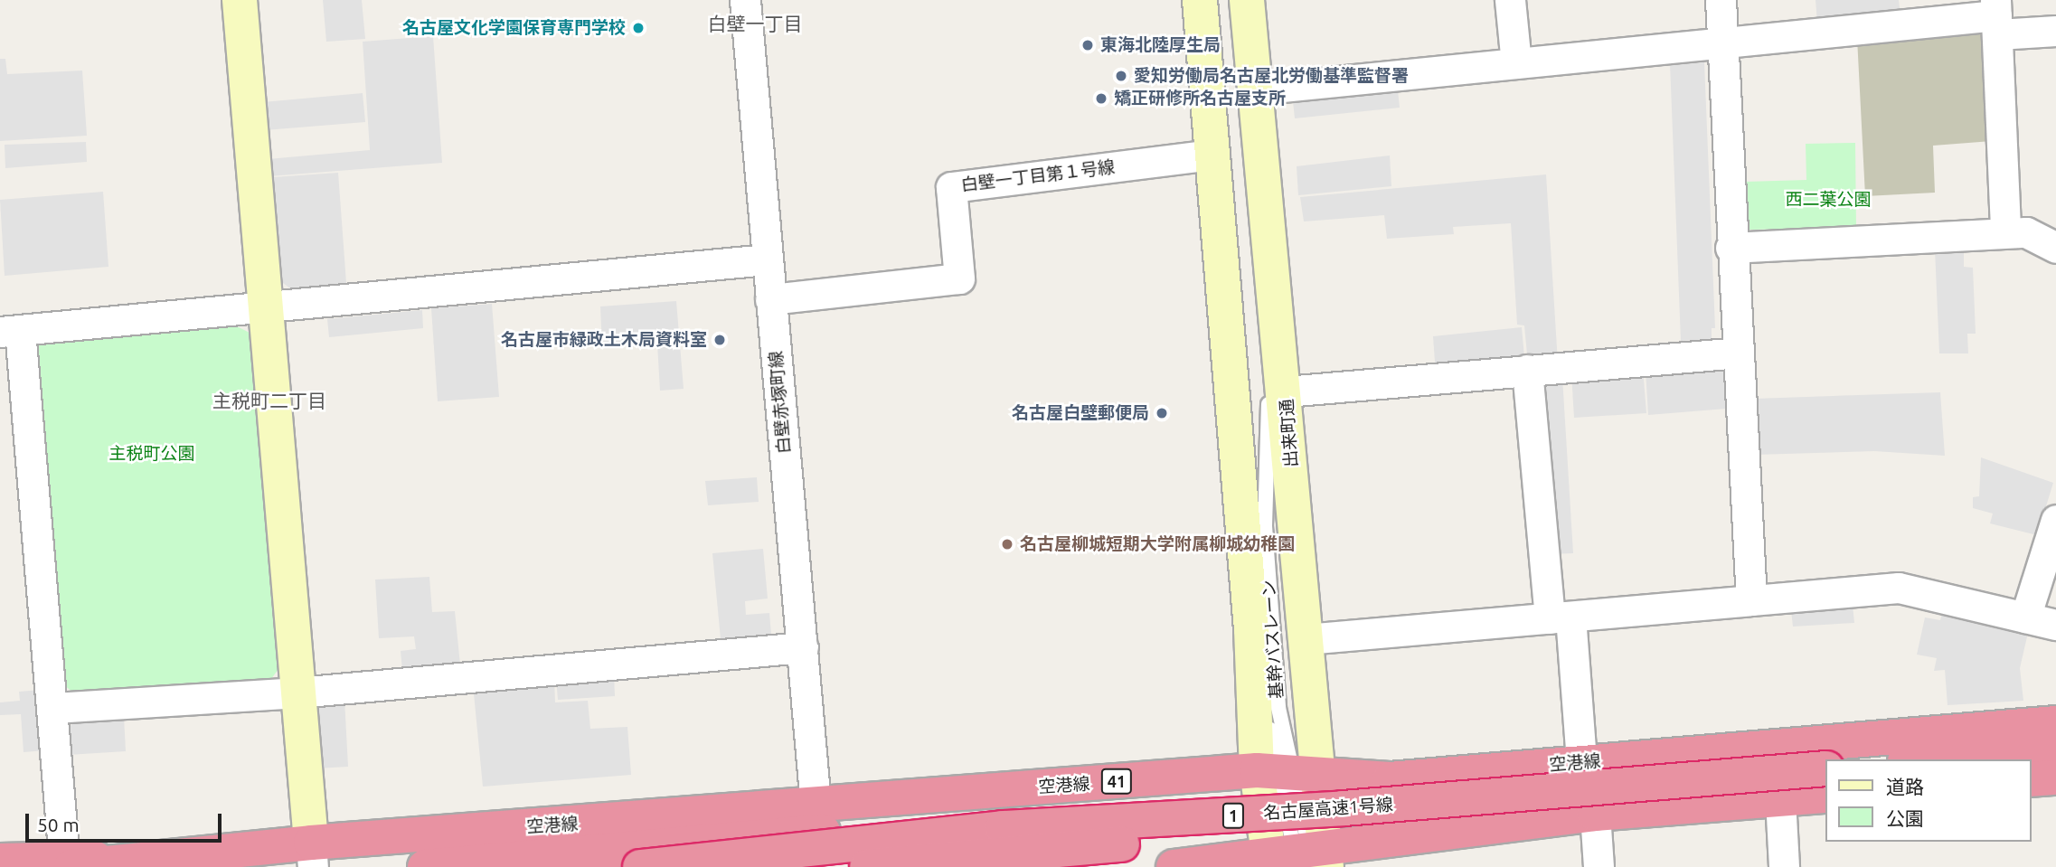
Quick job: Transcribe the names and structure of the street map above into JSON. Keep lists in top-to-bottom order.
{
  "streets": {
    "highway": [
      "空港線",
      "41",
      "名古屋高速1号線",
      "1"
    ],
    "main road": ["出来町通"],
    "street": ["白壁一丁目第１号線", "白壁赤塚町線"],
    "lane": ["基幹バスレーン"]
  },
  "crossings": [
    ["白壁一丁目第１号線", "白壁赤塚町線"],
    ["白壁一丁目第１号線", "出来町通"],
    ["白壁赤塚町線", "空港線"],
    ["出来町通", "基幹バスレーン"],
    ["出来町通", "空港線"],
    ["基幹バスレーン", "空港線"],
    ["空港線", "41"]
  ],
  "districts": ["白壁一丁目", "主税町二丁目"],
  "parks": ["西二葉公園", "主税町公園"],
  "places": [
    "名古屋文化学園保育専門学校",
    "東海北陸厚生局",
    "愛知労働局名古屋北労働基準監督署",
    "矯正研修所名古屋支所",
    "名古屋市緑政土木局資料室",
    "名古屋白壁郵便局",
    "名古屋柳城短期大学附属柳城幼稚園"
  ],
  "legend": ["道路", "公園"],
  "scale_bar": "50 m"
}
